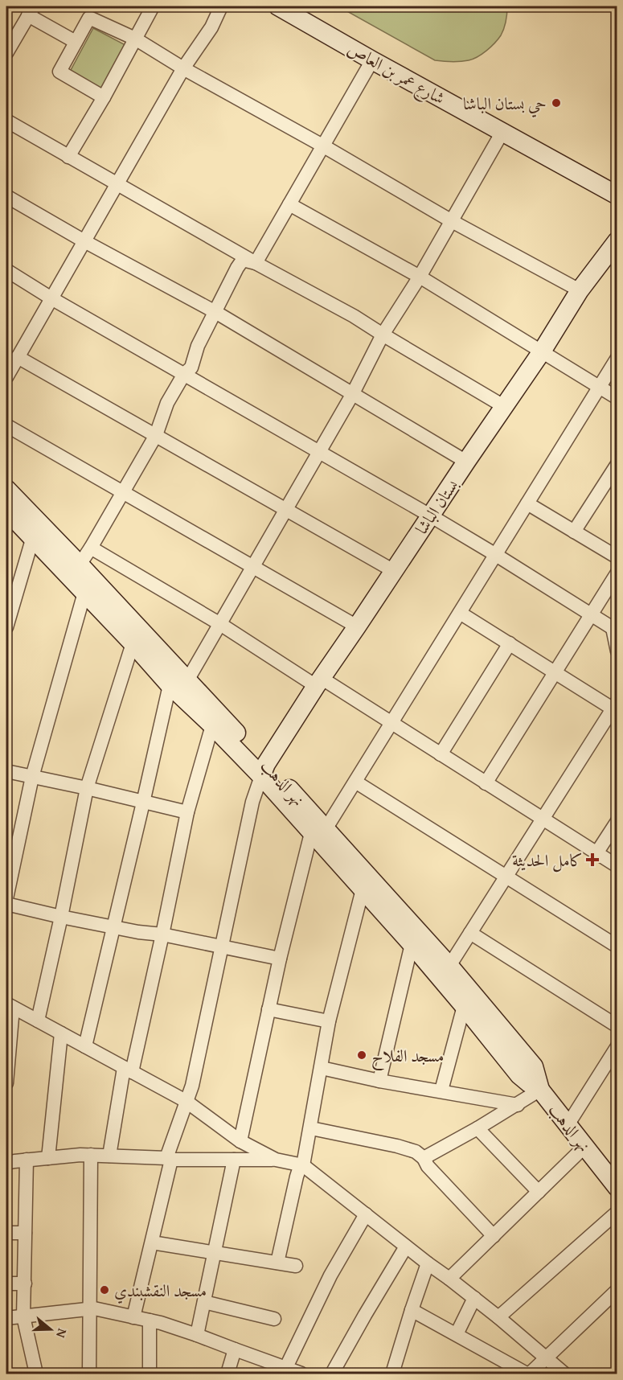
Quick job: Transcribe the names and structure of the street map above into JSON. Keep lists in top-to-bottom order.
{
  "streets": {
    "main road": ["شارع عمر بن العاص", "بستان الباشا", "نهر الدهب"]
  },
  "crossings": [
    ["بستان الباشا", "نهر الدهب"]
  ],
  "places": {
    "other": ["حي بستان الباشا", "مسجد الفلاح", "مسجد النقشبندي"],
    "health": ["كامل الحديثة"]
  },
  "north": "right"
}
